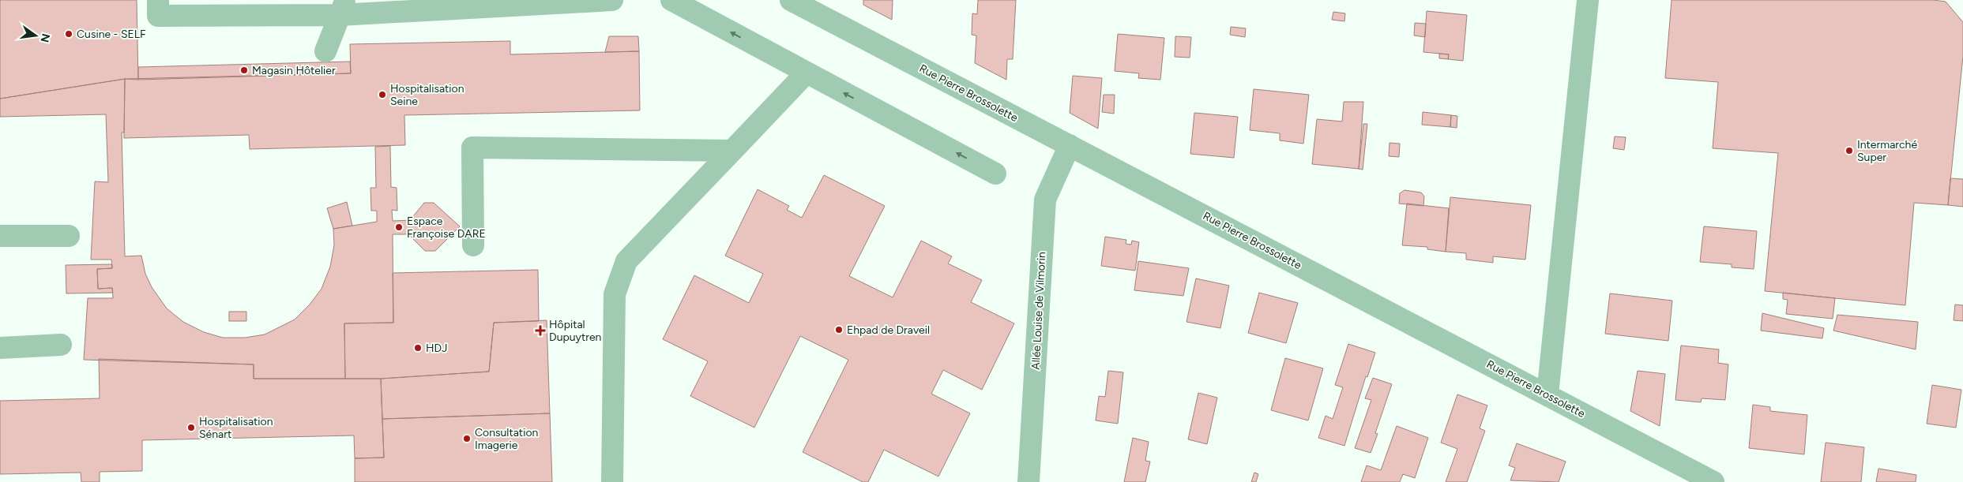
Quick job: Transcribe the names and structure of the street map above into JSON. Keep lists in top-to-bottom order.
{
  "streets": {
    "street": ["Rue Pierre Brossolette", "Allée Louise de Vilmorin"]
  },
  "crossings": [
    ["Rue Pierre Brossolette", "Allée Louise de Vilmorin"]
  ],
  "places": {
    "other": [
      "Cusine - SELF",
      "Magasin Hôtelier",
      "Hospitalisation Seine",
      "Intermarché Super",
      "Espace Françoise DARE",
      "Ehpad de Draveil",
      "HDJ",
      "Hospitalisation Sénart",
      "Consultation Imagerie"
    ],
    "health": ["Hôpital Dupuytren"]
  },
  "north": "right"
}
